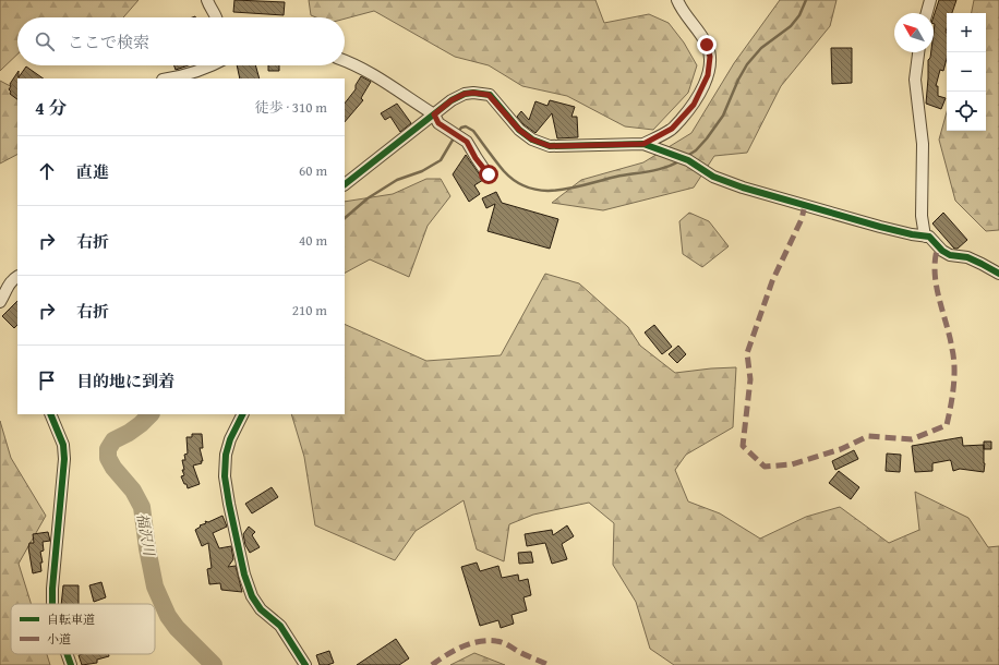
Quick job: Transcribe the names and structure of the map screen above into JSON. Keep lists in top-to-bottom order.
{
  "water": ["福沢川"],
  "legend": ["自転車道", "小道"],
  "north": "top left",
  "page": {
    "map_buttons": ["+", "−"],
    "search": "ここで検索",
    "heading": ["4 分", "徒歩 · 310 m"],
    "list": [
      ["直進", "60 m"],
      ["右折", "40 m"],
      ["右折", "210 m"],
      "目的地に到着"
    ]
  }
}
